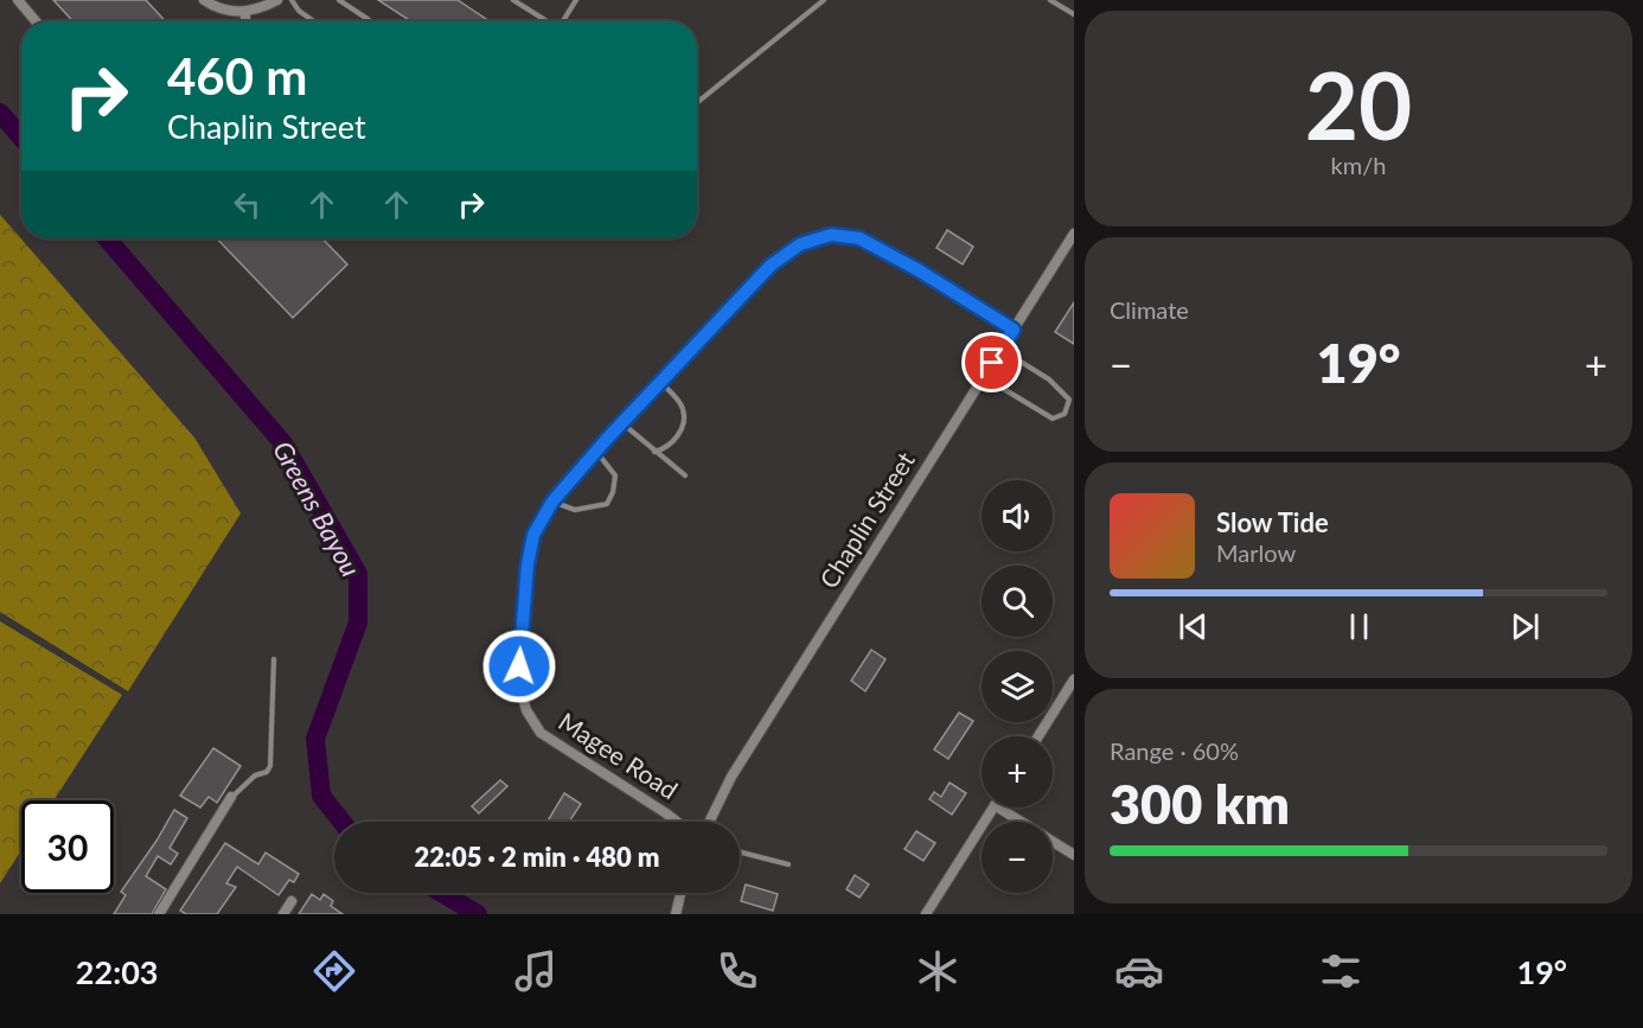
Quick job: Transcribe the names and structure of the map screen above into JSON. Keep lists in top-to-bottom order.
{
  "streets": {
    "street": ["Chaplin Street", "Magee Road"]
  },
  "crossings": [
    ["Chaplin Street", "Magee Road"]
  ],
  "water": ["Greens Bayou"],
  "page": {
    "tile": [
      ["20", "km/h"],
      "Climate",
      ["Range · 60%", "300 km"]
    ],
    "turn": ["460 m", "Chaplin Street"],
    "heat": ["−", "19°", "+"],
    "map_buttons": ["+", "−"],
    "song": ["Slow Tide", "Marlow"],
    "limit": "30",
    "trip": "22:05 · 2 min · 480 m",
    "tabs": ["22:03", "19°"]
  }
}
